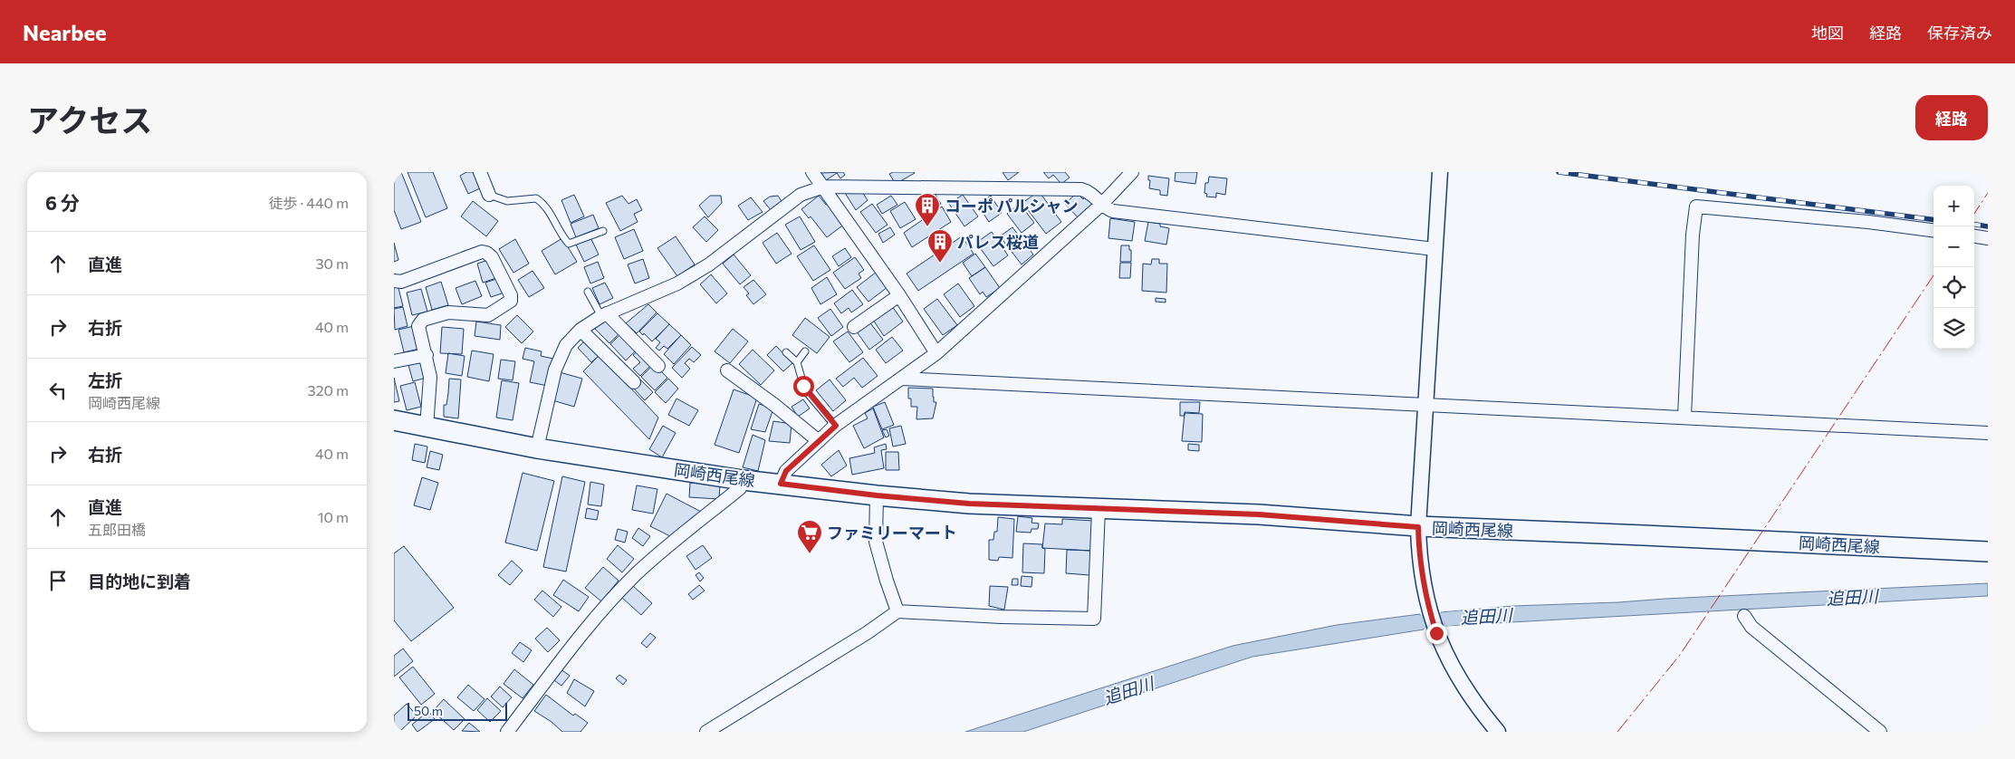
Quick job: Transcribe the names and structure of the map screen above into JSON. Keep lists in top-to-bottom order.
{
  "streets": {
    "main road": ["岡崎西尾線"]
  },
  "water": ["追田川"],
  "places": {
    "building": ["コーポ パルシャン", "パレス桜道"],
    "supermarket": ["ファミリーマート"]
  },
  "scale_bar": "50 m",
  "page": {
    "header": "Nearbee",
    "nav": ["地図", "経路", "保存済み"],
    "title": "アクセス",
    "buttons": "経路",
    "heading": ["6 分", "徒歩 · 440 m"],
    "map_buttons": ["+", "−"],
    "list": [
      ["直進", "30 m"],
      ["右折", "40 m"],
      ["左折", "岡崎西尾線", "320 m"],
      ["右折", "40 m"],
      ["直進", "五郎田橋", "10 m"],
      "目的地に到着"
    ],
    "scale": "50 m"
  }
}
